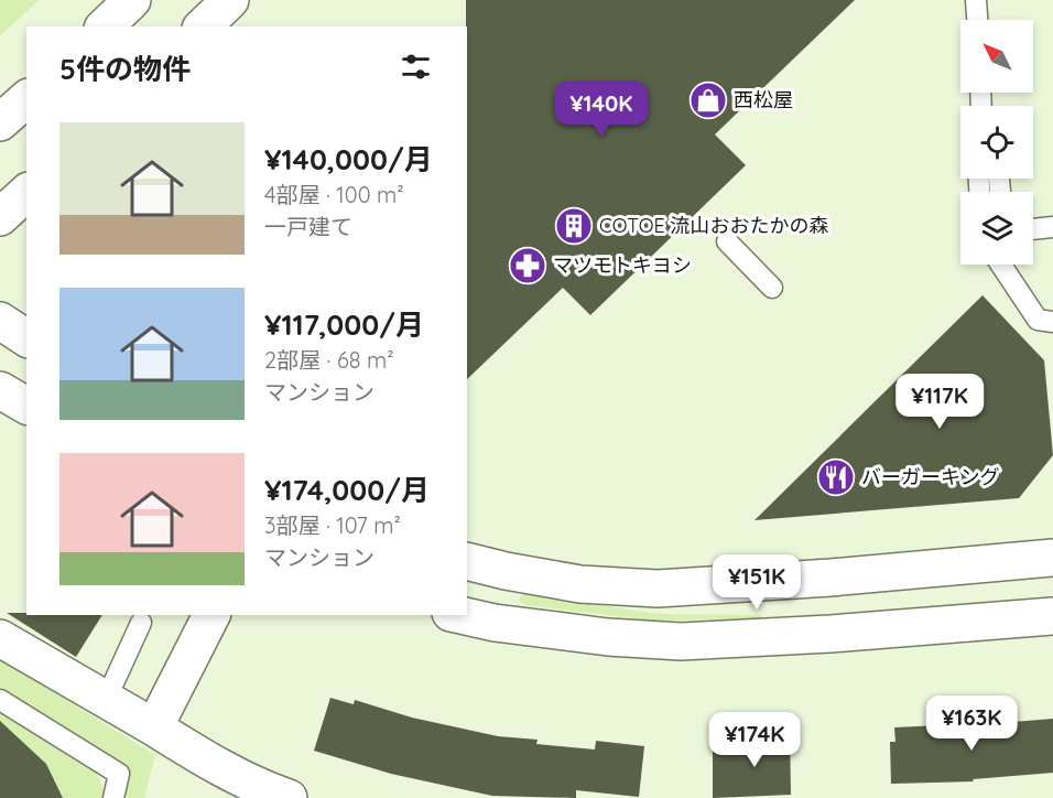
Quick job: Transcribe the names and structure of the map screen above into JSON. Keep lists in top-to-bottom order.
{
  "places": {
    "shop": ["西松屋"],
    "building": ["COTOE 流山おおたかの森"],
    "pharmacy": ["マツモトキヨシ"],
    "restaurant": ["バーガーキング"]
  },
  "north": "top left",
  "page": {
    "heading": "5件の物件",
    "price": [
      "¥140K",
      "¥117K",
      "¥151K",
      "¥163K",
      "¥174K"
    ],
    "list": [
      {
        "name": "¥140,000/月",
        "note": "4部屋 · 100 m² · 一戸建て"
      },
      {
        "name": "¥117,000/月",
        "note": "2部屋 · 68 m² · マンション"
      },
      {
        "name": "¥174,000/月",
        "note": "3部屋 · 107 m² · マンション"
      }
    ]
  }
}
